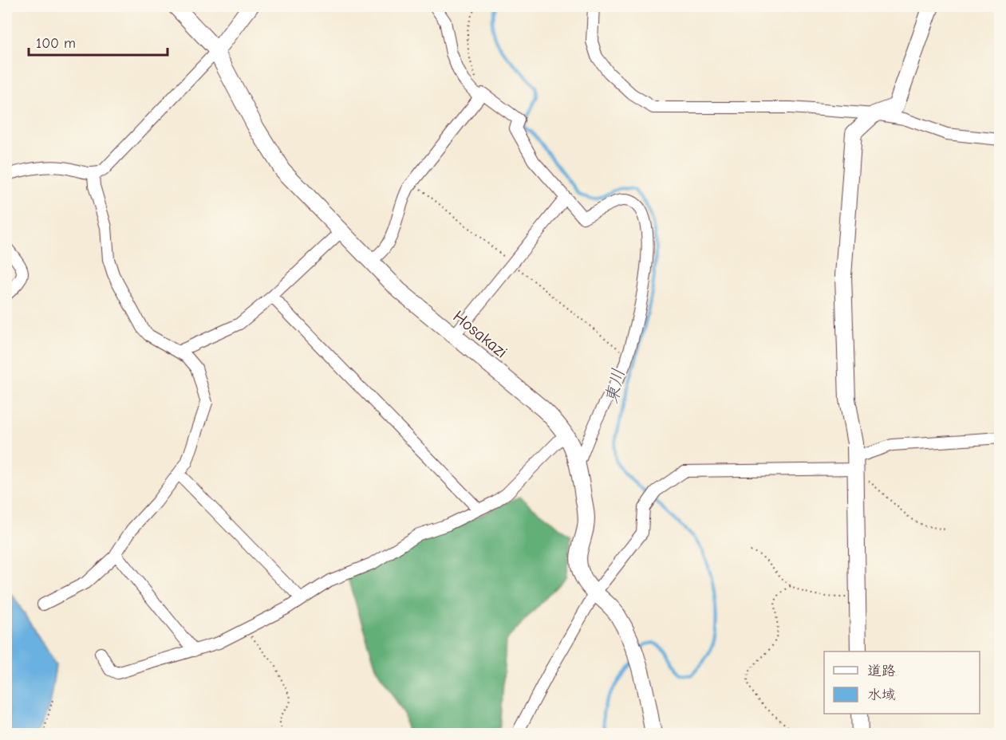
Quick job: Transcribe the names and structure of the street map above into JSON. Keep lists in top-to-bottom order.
{
  "streets": {
    "main road": ["Hosakazi"]
  },
  "water": ["東川"],
  "legend": ["道路", "水域"],
  "scale_bar": "100 m"
}
